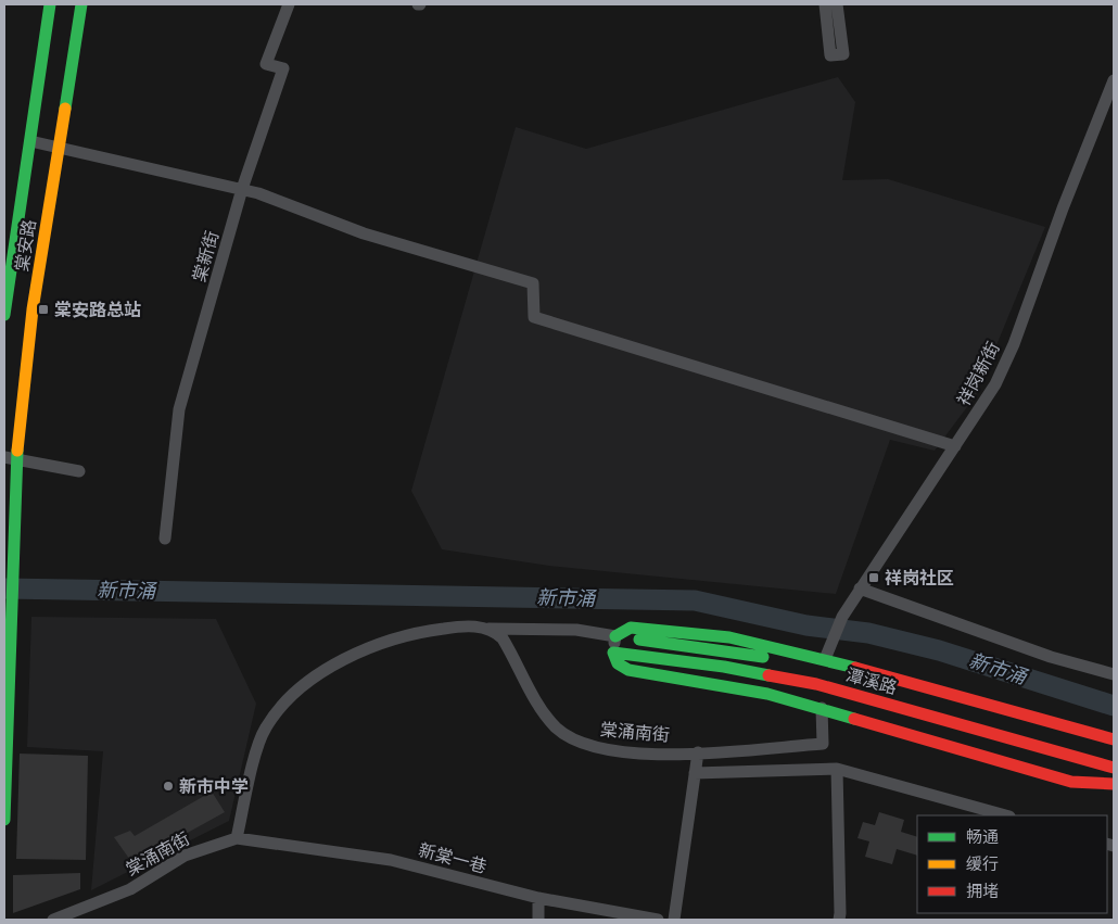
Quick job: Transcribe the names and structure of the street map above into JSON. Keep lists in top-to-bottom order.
{
  "streets": {
    "street": [
      "棠安路",
      "棠新街",
      "祥岗新街",
      "潭溪路",
      "棠涌南街",
      "新棠一巷"
    ]
  },
  "crossings": [
    ["棠涌南街", "新棠一巷"]
  ],
  "water": ["新市涌"],
  "places": {
    "transit": ["棠安路总站", "祥岗社区"],
    "other": ["新市中学"]
  },
  "legend": ["畅通", "缓行", "拥堵"]
}
